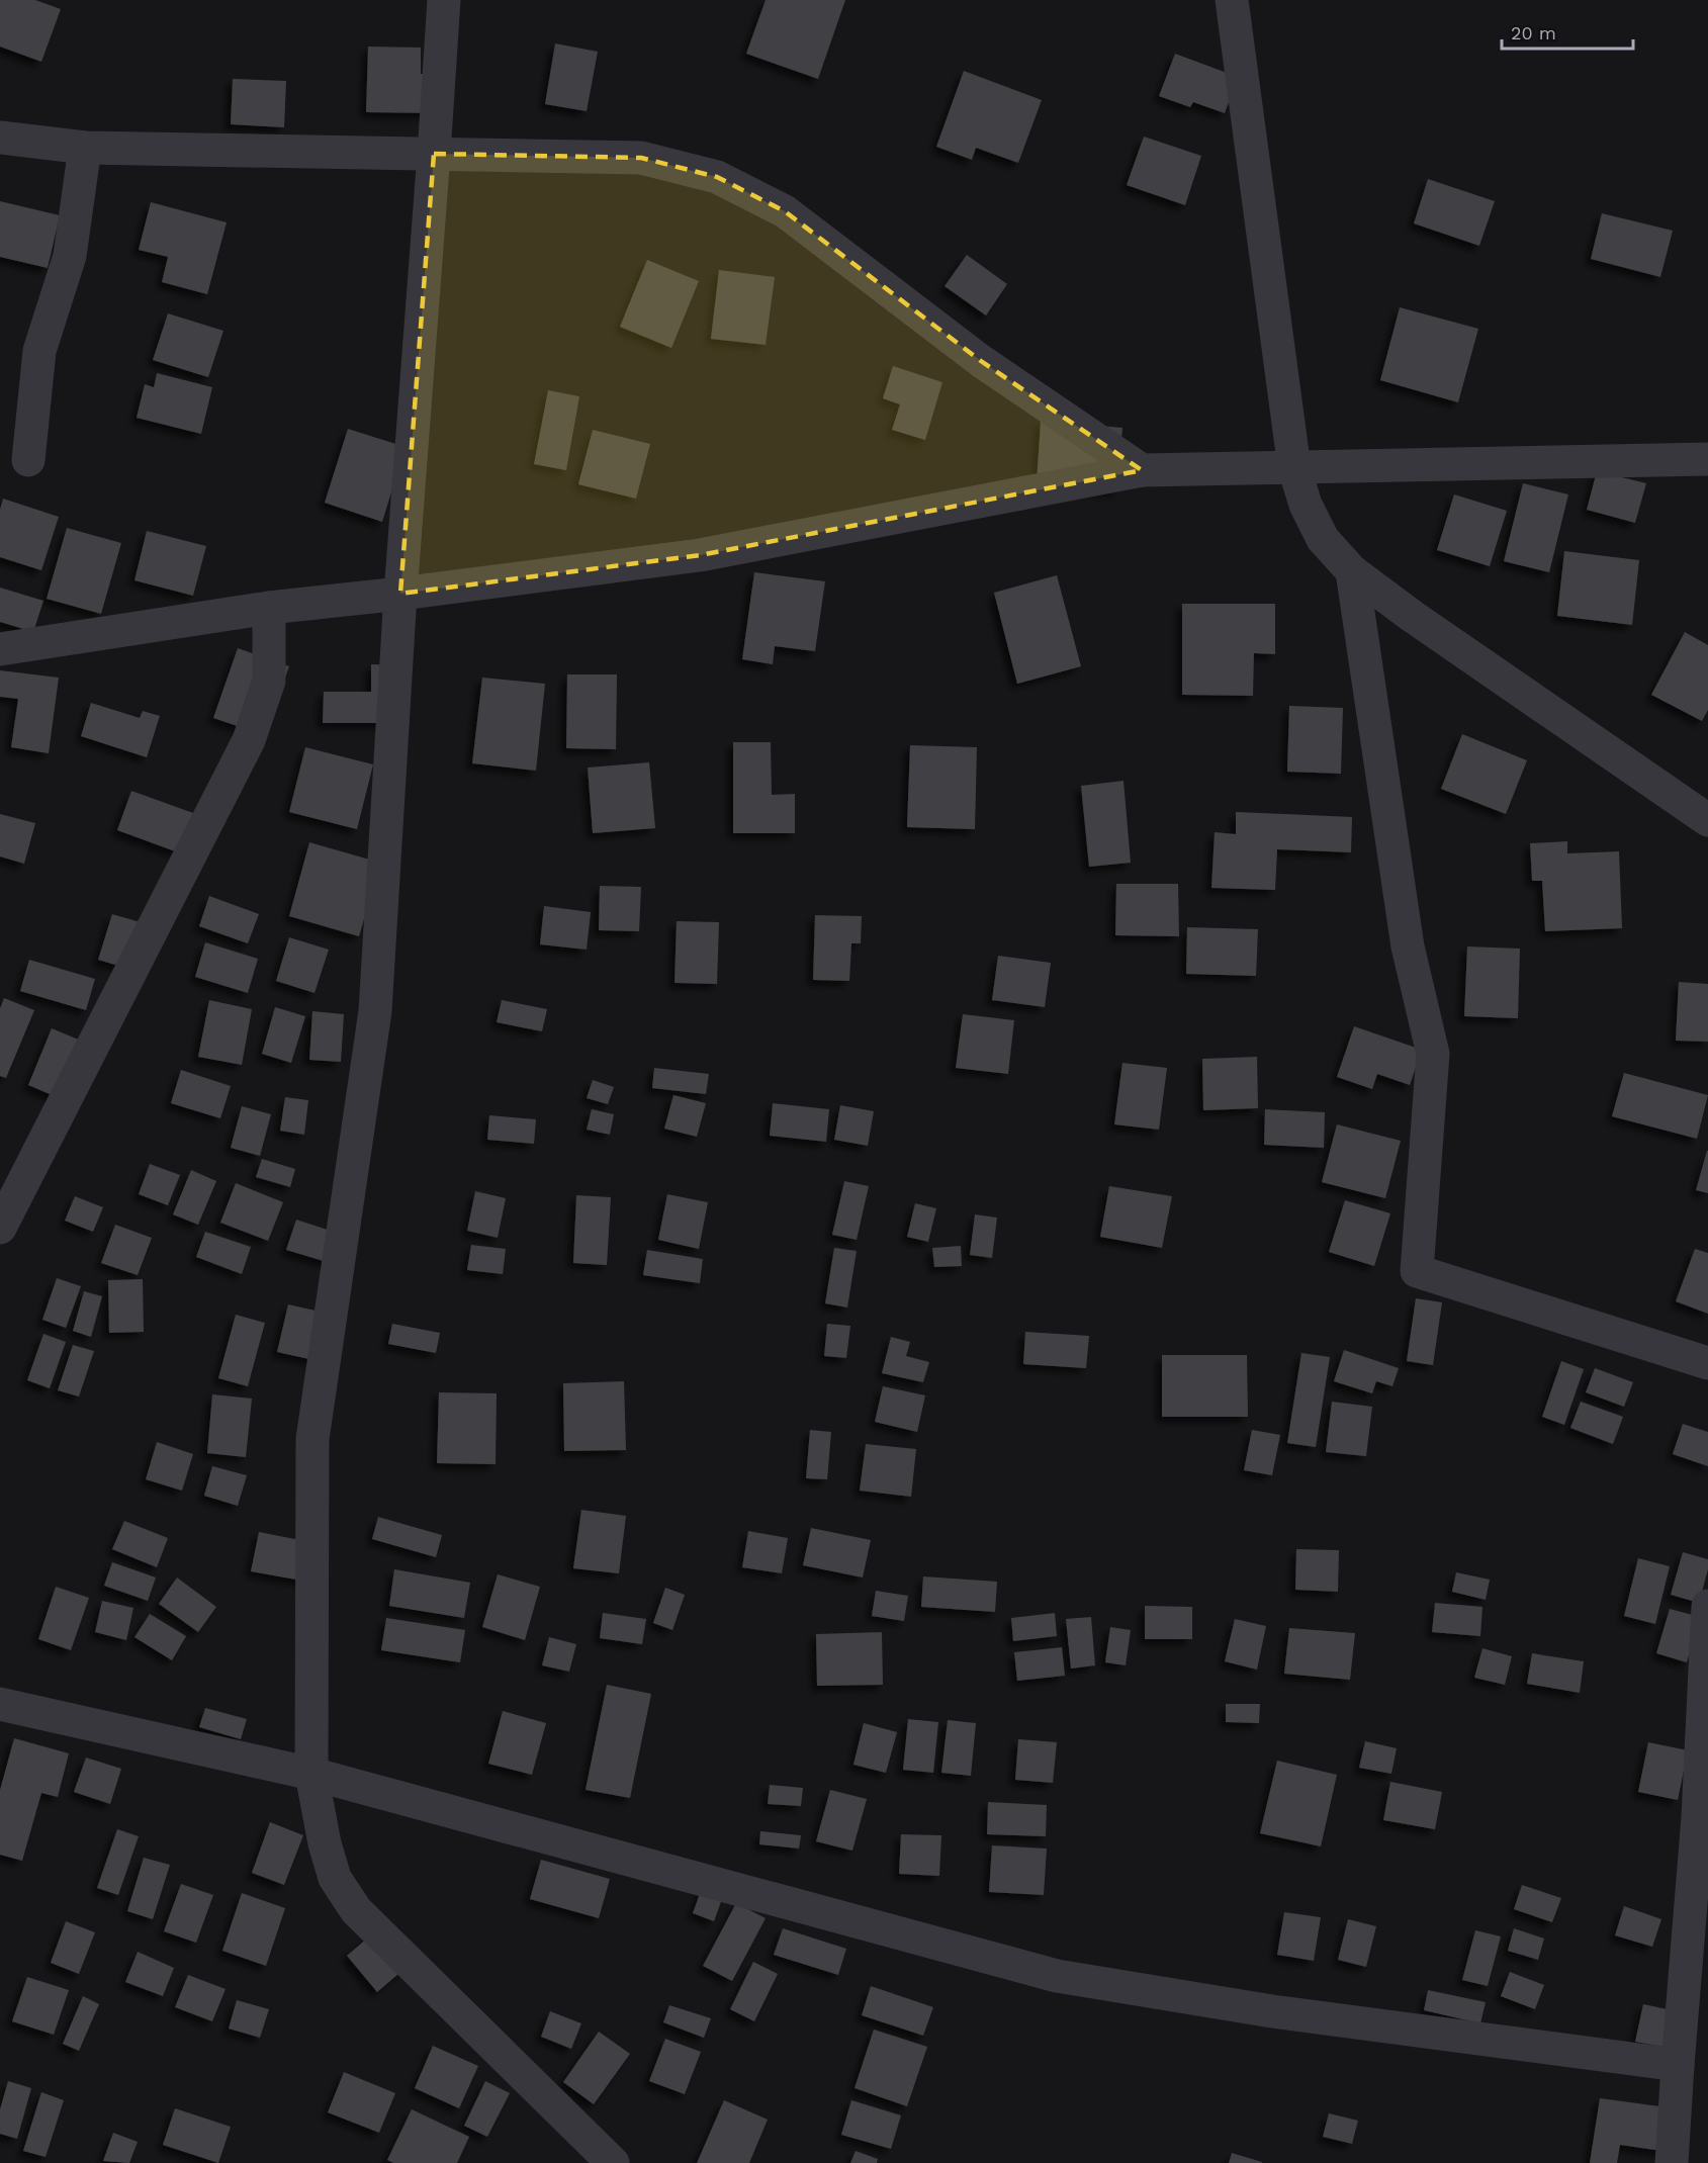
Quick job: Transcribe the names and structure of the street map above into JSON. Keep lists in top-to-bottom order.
{
  "scale_bar": "20 m"
}
